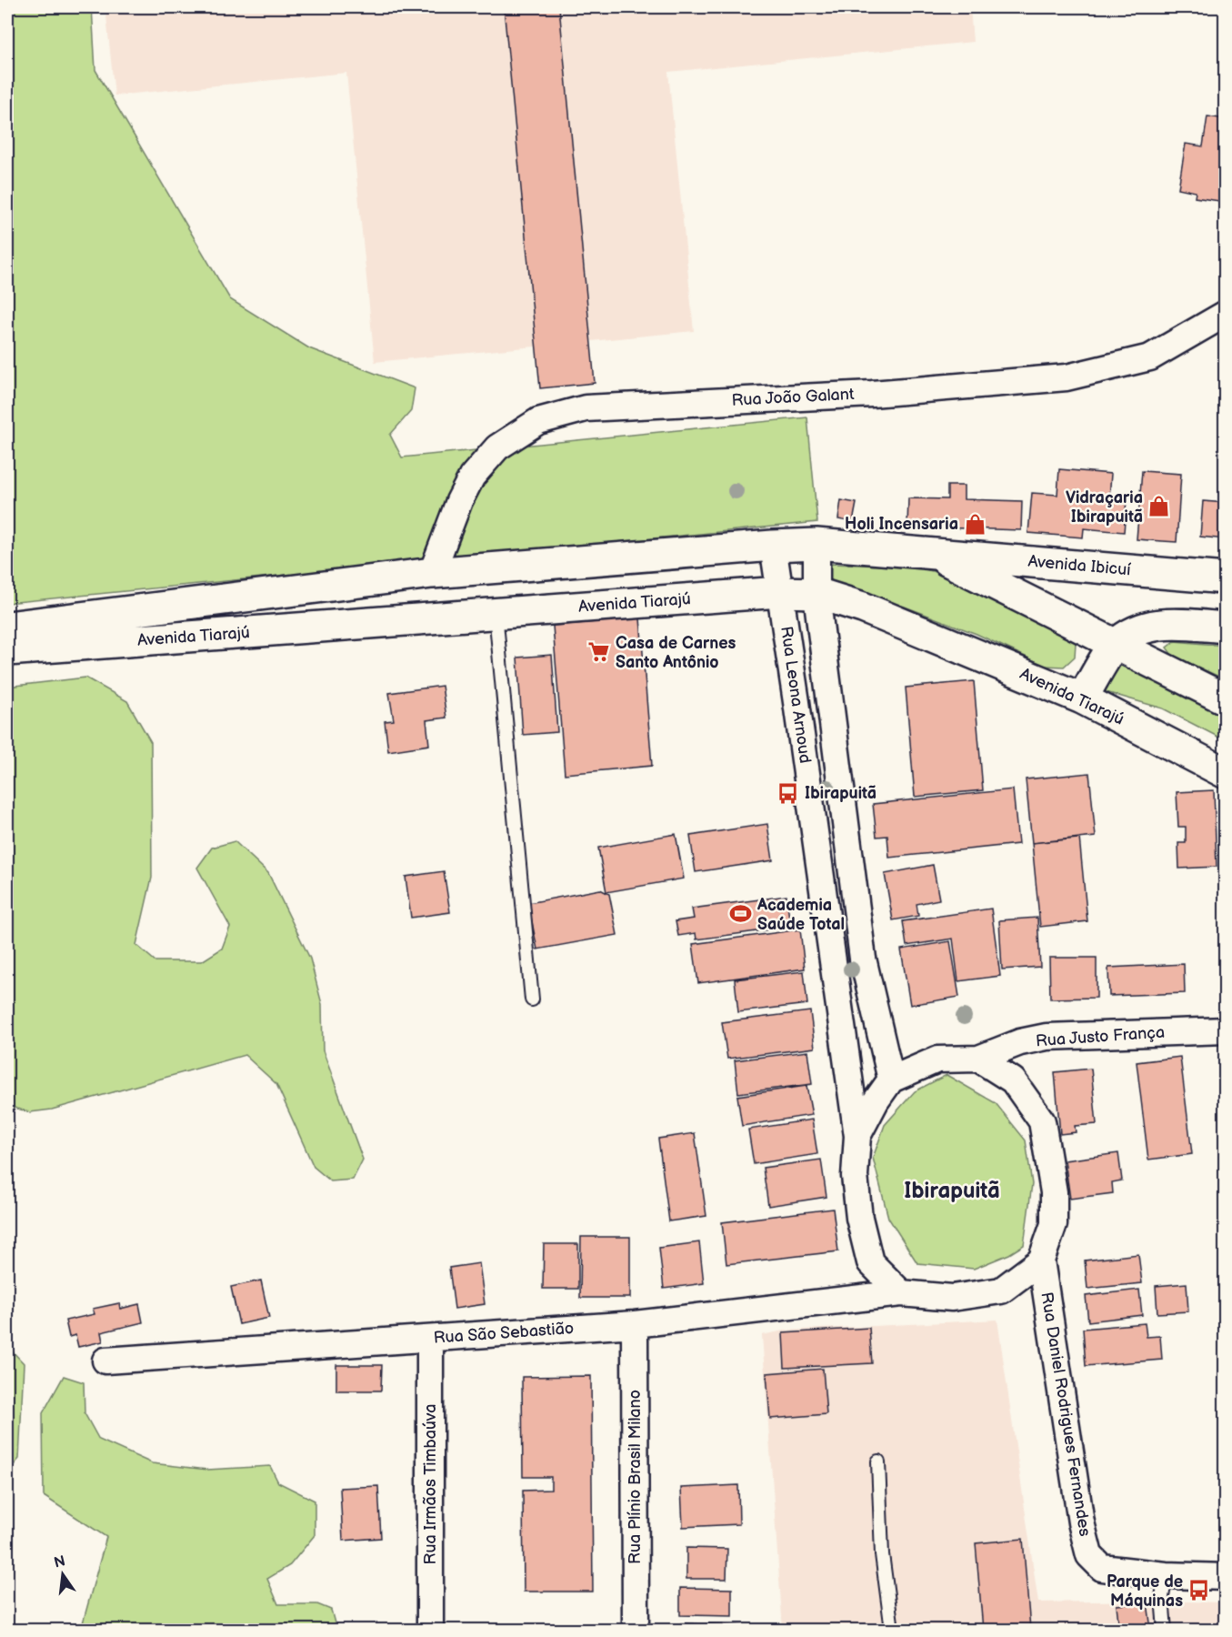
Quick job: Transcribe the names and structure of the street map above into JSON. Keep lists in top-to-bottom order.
{
  "streets": {
    "main road": ["Avenida Ibicuí", "Avenida Tiarajú"],
    "street": [
      "Rua João Galant",
      "Rua Leona Arnoud",
      "Rua Justo França",
      "Rua São Sebastião",
      "Rua Daniel Rodrigues Fernandes",
      "Rua Plínio Brasil Milano",
      "Rua Irmãos Timbaúva"
    ]
  },
  "crossings": [
    ["Rua João Galant", "Avenida Tiarajú"],
    ["Avenida Ibicuí", "Avenida Tiarajú"],
    ["Avenida Tiarajú", "Rua Leona Arnoud"],
    ["Rua São Sebastião", "Rua Daniel Rodrigues Fernandes"],
    ["Rua São Sebastião", "Rua Plínio Brasil Milano"],
    ["Rua São Sebastião", "Rua Irmãos Timbaúva"]
  ],
  "districts": ["Ibirapuitã"],
  "places": {
    "shop": ["Vidraçaria Ibirapuitã", "Holi Incensaria"],
    "supermarket": ["Casa de Carnes Santo Antônio"],
    "bus stop": ["Ibirapuitã", "Parque de Máquinas"],
    "sports": ["Academia Saúde Total"]
  },
  "north": "top"
}
